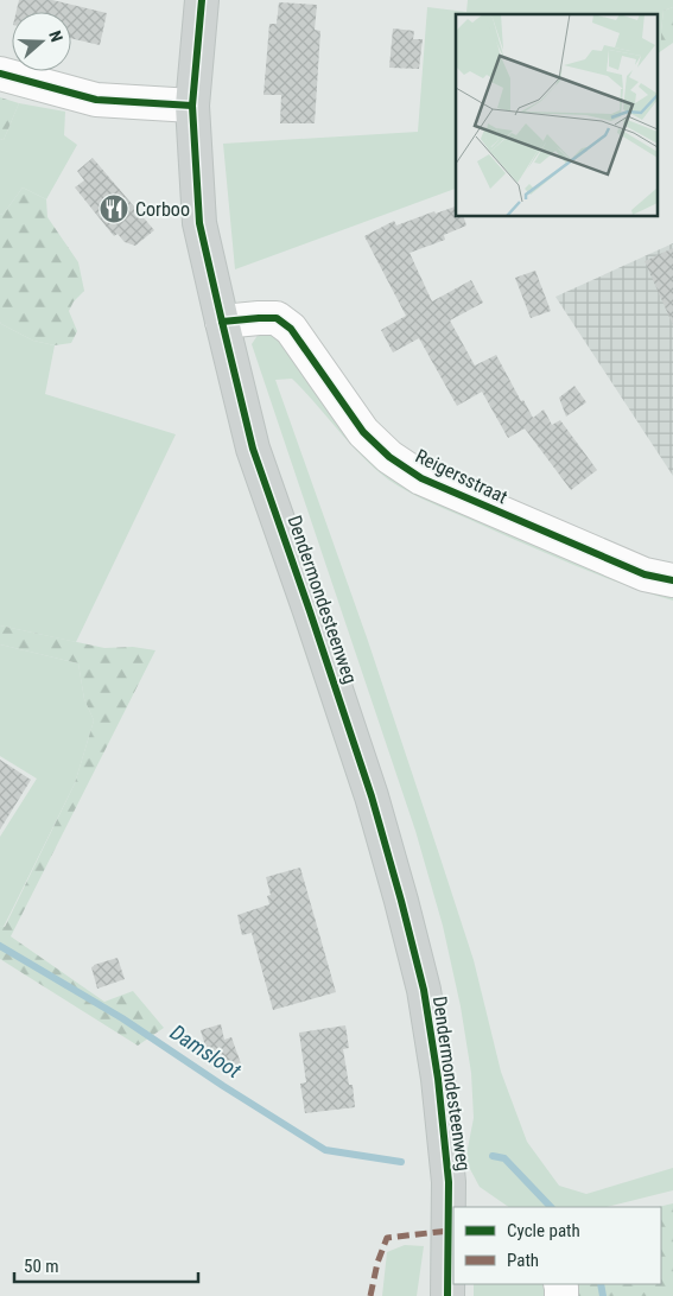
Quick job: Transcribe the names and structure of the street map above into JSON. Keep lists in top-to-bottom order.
{
  "streets": {
    "main road": ["Dendermondesteenweg"],
    "street": ["Reigersstraat"]
  },
  "crossings": [
    ["Reigersstraat", "Dendermondesteenweg"]
  ],
  "water": ["Damsloot"],
  "places": {
    "restaurant": ["Corboo"]
  },
  "legend": ["Cycle path", "Path"],
  "scale_bar": "50 m",
  "north": "right"
}
